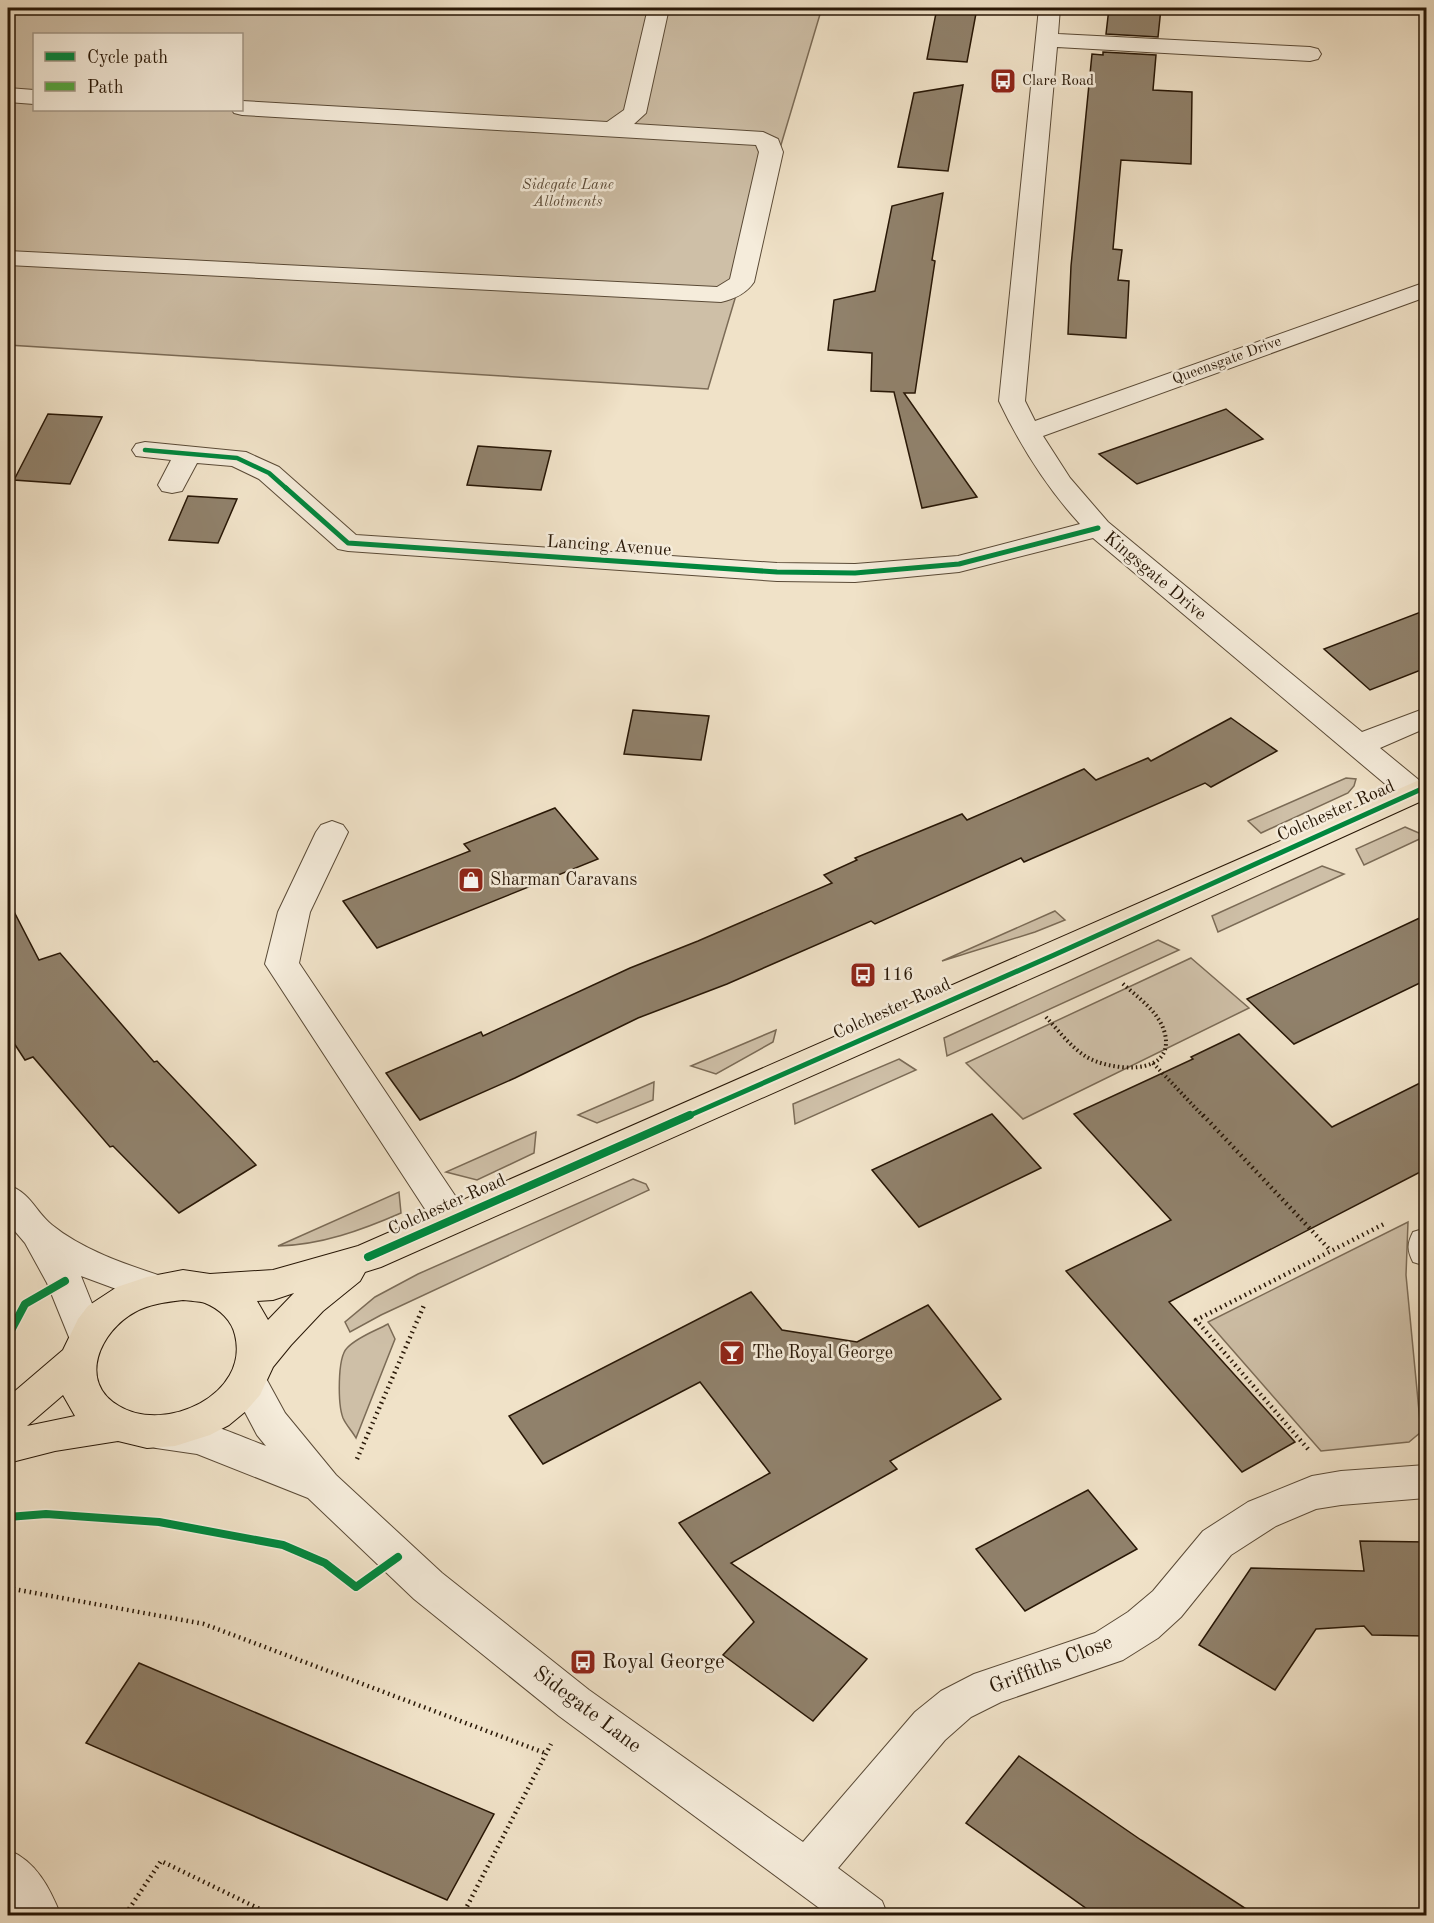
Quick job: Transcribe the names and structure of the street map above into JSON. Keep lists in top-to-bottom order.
{
  "streets": {
    "main road": ["Colchester Road"],
    "street": [
      "Queensgate Drive",
      "Lancing Avenue",
      "Kingsgate Drive",
      "Griffiths Close",
      "Sidegate Lane"
    ]
  },
  "crossings": [
    ["Queensgate Drive", "Kingsgate Drive"],
    ["Lancing Avenue", "Kingsgate Drive"],
    ["Kingsgate Drive", "Colchester Road"],
    ["Colchester Road", "Sidegate Lane"],
    ["Griffiths Close", "Sidegate Lane"]
  ],
  "parks": ["Sidegate Lane Allotments"],
  "places": {
    "bus stop": ["Clare Road", "116", "Royal George"],
    "shop": ["Sharman Caravans"],
    "bar": ["The Royal George"]
  },
  "legend": ["Cycle path", "Path"]
}
